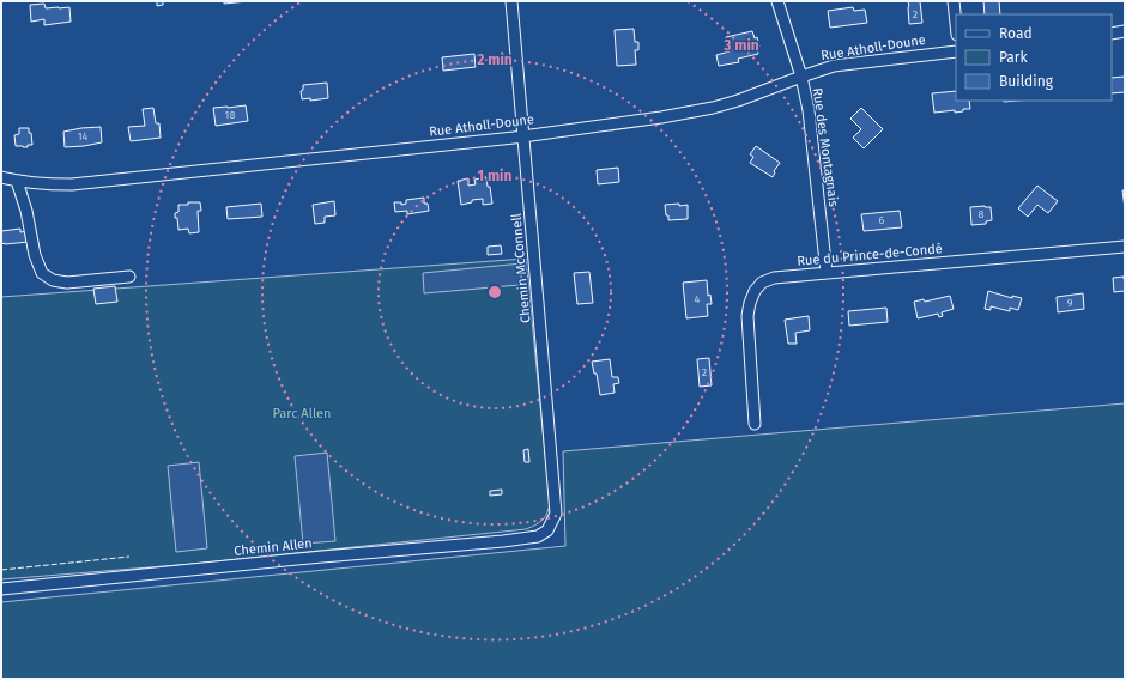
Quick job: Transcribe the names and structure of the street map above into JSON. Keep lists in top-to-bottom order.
{
  "streets": {
    "street": [
      "Rue Atholl-Doune",
      "Rue des Montagnais",
      "Rue du Prince-de-Condé",
      "Chemin McConnell",
      "Chemin Allen"
    ]
  },
  "crossings": [
    ["Rue Atholl-Doune", "Rue des Montagnais"],
    ["Rue Atholl-Doune", "Chemin McConnell"],
    ["Rue des Montagnais", "Rue du Prince-de-Condé"],
    ["Chemin McConnell", "Chemin Allen"]
  ],
  "parks": ["Parc Allen"],
  "house_numbers": [
    "2",
    "18",
    "14",
    "8",
    "6",
    "4",
    "9",
    "2"
  ],
  "legend": ["Road", "Park", "Building"],
  "rings": ["3 min", "2 min", "1 min"]
}
